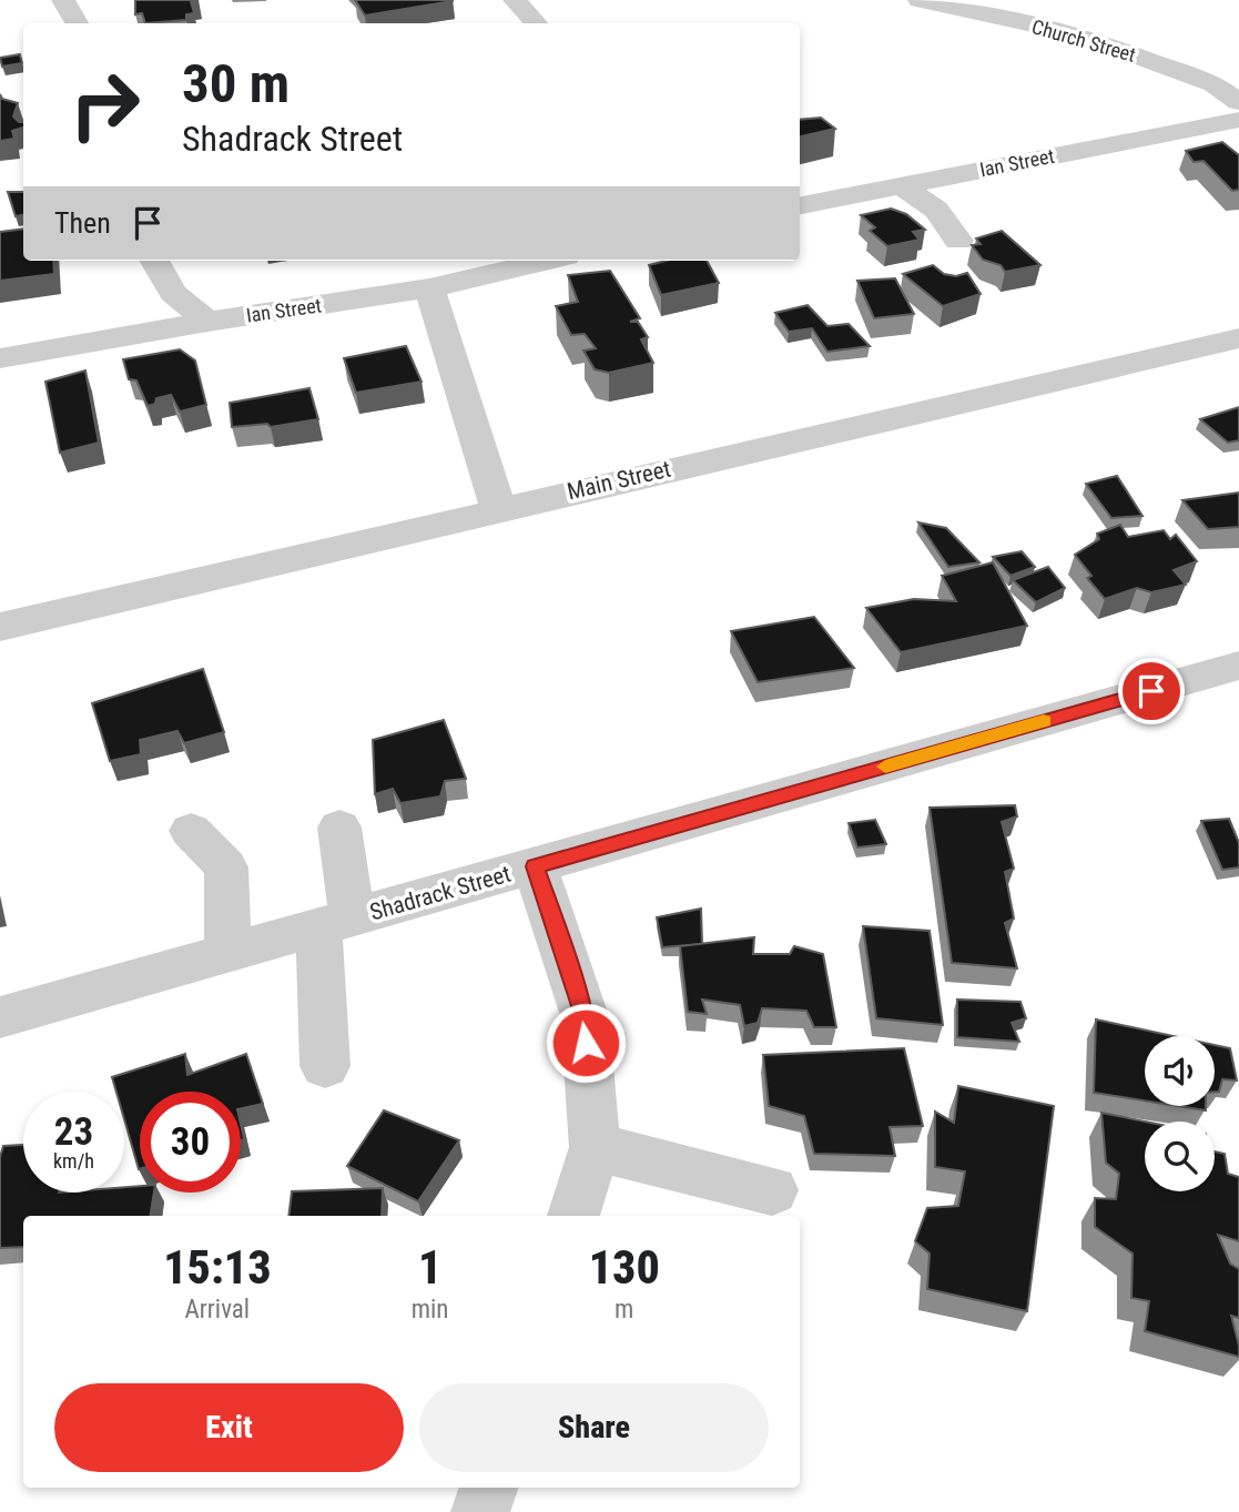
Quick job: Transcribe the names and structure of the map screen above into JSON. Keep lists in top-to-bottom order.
{
  "streets": {
    "street": [
      "Church Street",
      "Ian Street",
      "Main Street",
      "Shadrack Street"
    ]
  },
  "page": {
    "turn": ["30 m", "Shadrack Street"],
    "then": "Then",
    "speed": "23 km/h",
    "limit": "30",
    "eta": [
      "15:13",
      "Arrival",
      "1",
      "min",
      "130",
      "m"
    ],
    "buttons": ["Exit", "Share"]
  }
}
